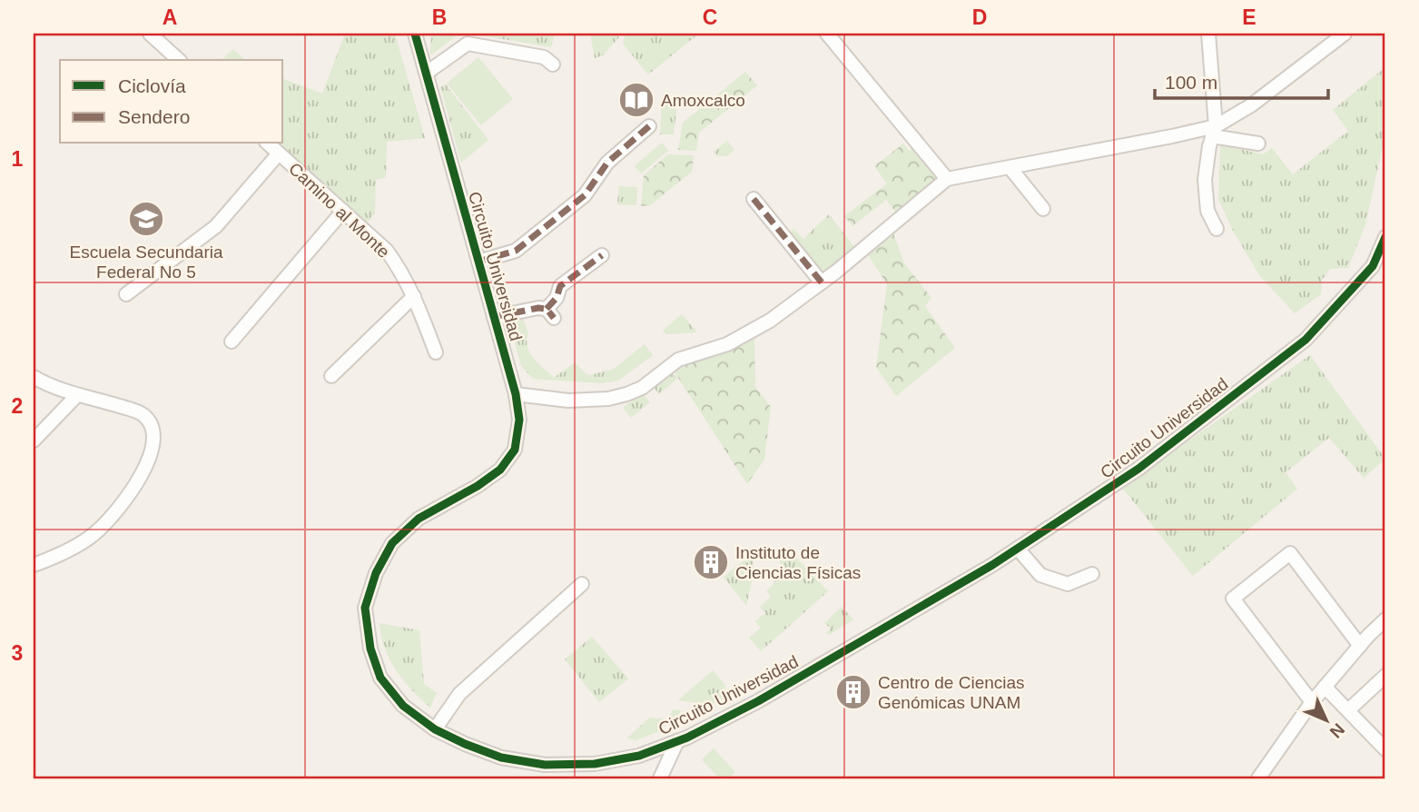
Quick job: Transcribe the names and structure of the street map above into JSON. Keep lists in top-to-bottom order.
{
  "streets": {
    "street": ["Camino al Monte", "Circuito Universidad"]
  },
  "places": {
    "library": ["Amoxcalco"],
    "school or university": ["Escuela Secundaria Federal No 5"],
    "building": ["Instituto de Ciencias Físicas", "Centro de Ciencias Genómicas UNAM"]
  },
  "legend": ["Ciclovía", "Sendero"],
  "scale_bar": "100 m",
  "north": "bottom right",
  "grid": {
    "columns": [
      "A",
      "B",
      "C",
      "D",
      "E"
    ],
    "rows": ["1", "2", "3"]
  }
}
